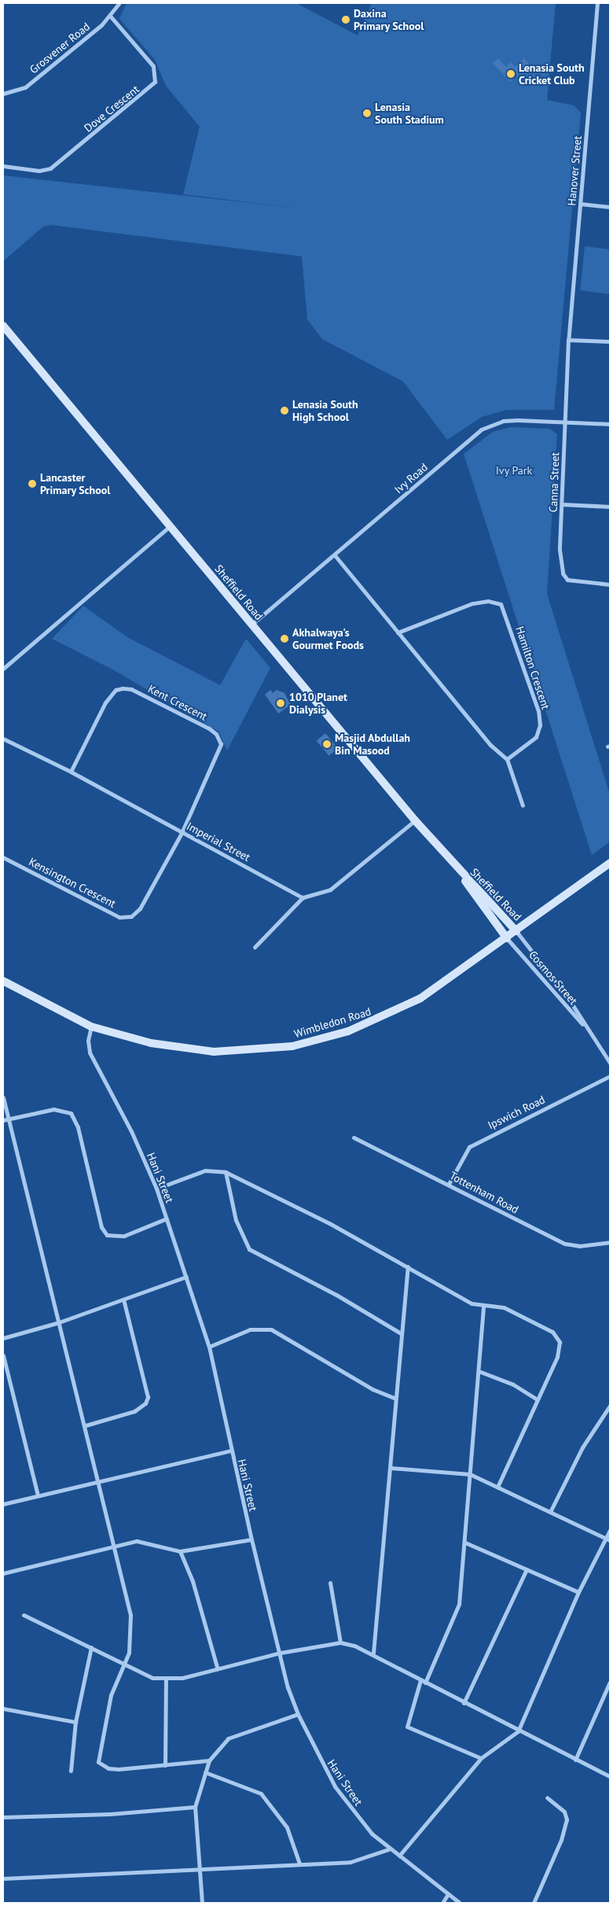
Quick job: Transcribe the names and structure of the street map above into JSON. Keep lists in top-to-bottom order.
{
  "streets": {
    "street": [
      "Grosvener Road",
      "Dove Crescent",
      "Hanover Street",
      "Ivy Road",
      "Canna Street",
      "Sheffield Road",
      "Hamilton Crescent",
      "Kent Crescent",
      "Imperial Street",
      "Kensington Crescent",
      "Cosmos Street",
      "Wimbledon Road",
      "Ipswich Road",
      "Hani Street",
      "Tottenham Road"
    ]
  },
  "crossings": [
    ["Grosvener Road", "Dove Crescent"],
    ["Hanover Street", "Canna Street"],
    ["Ivy Road", "Canna Street"],
    ["Ivy Road", "Sheffield Road"],
    ["Sheffield Road", "Cosmos Street"],
    ["Sheffield Road", "Wimbledon Road"],
    ["Kent Crescent", "Imperial Street"],
    ["Kent Crescent", "Kensington Crescent"],
    ["Imperial Street", "Kensington Crescent"],
    ["Cosmos Street", "Wimbledon Road"],
    ["Wimbledon Road", "Hani Street"],
    ["Ipswich Road", "Tottenham Road"]
  ],
  "parks": ["Ivy Park"],
  "places": [
    "Daxina Primary School",
    "Lenasia South Cricket Club",
    "Lenasia South Stadium",
    "Lenasia South High School",
    "Lancaster Primary School",
    "Akhalwaya's Gourmet Foods",
    "1010 Planet Dialysis",
    "Masjid Abdullah Bin Masood"
  ]
}
